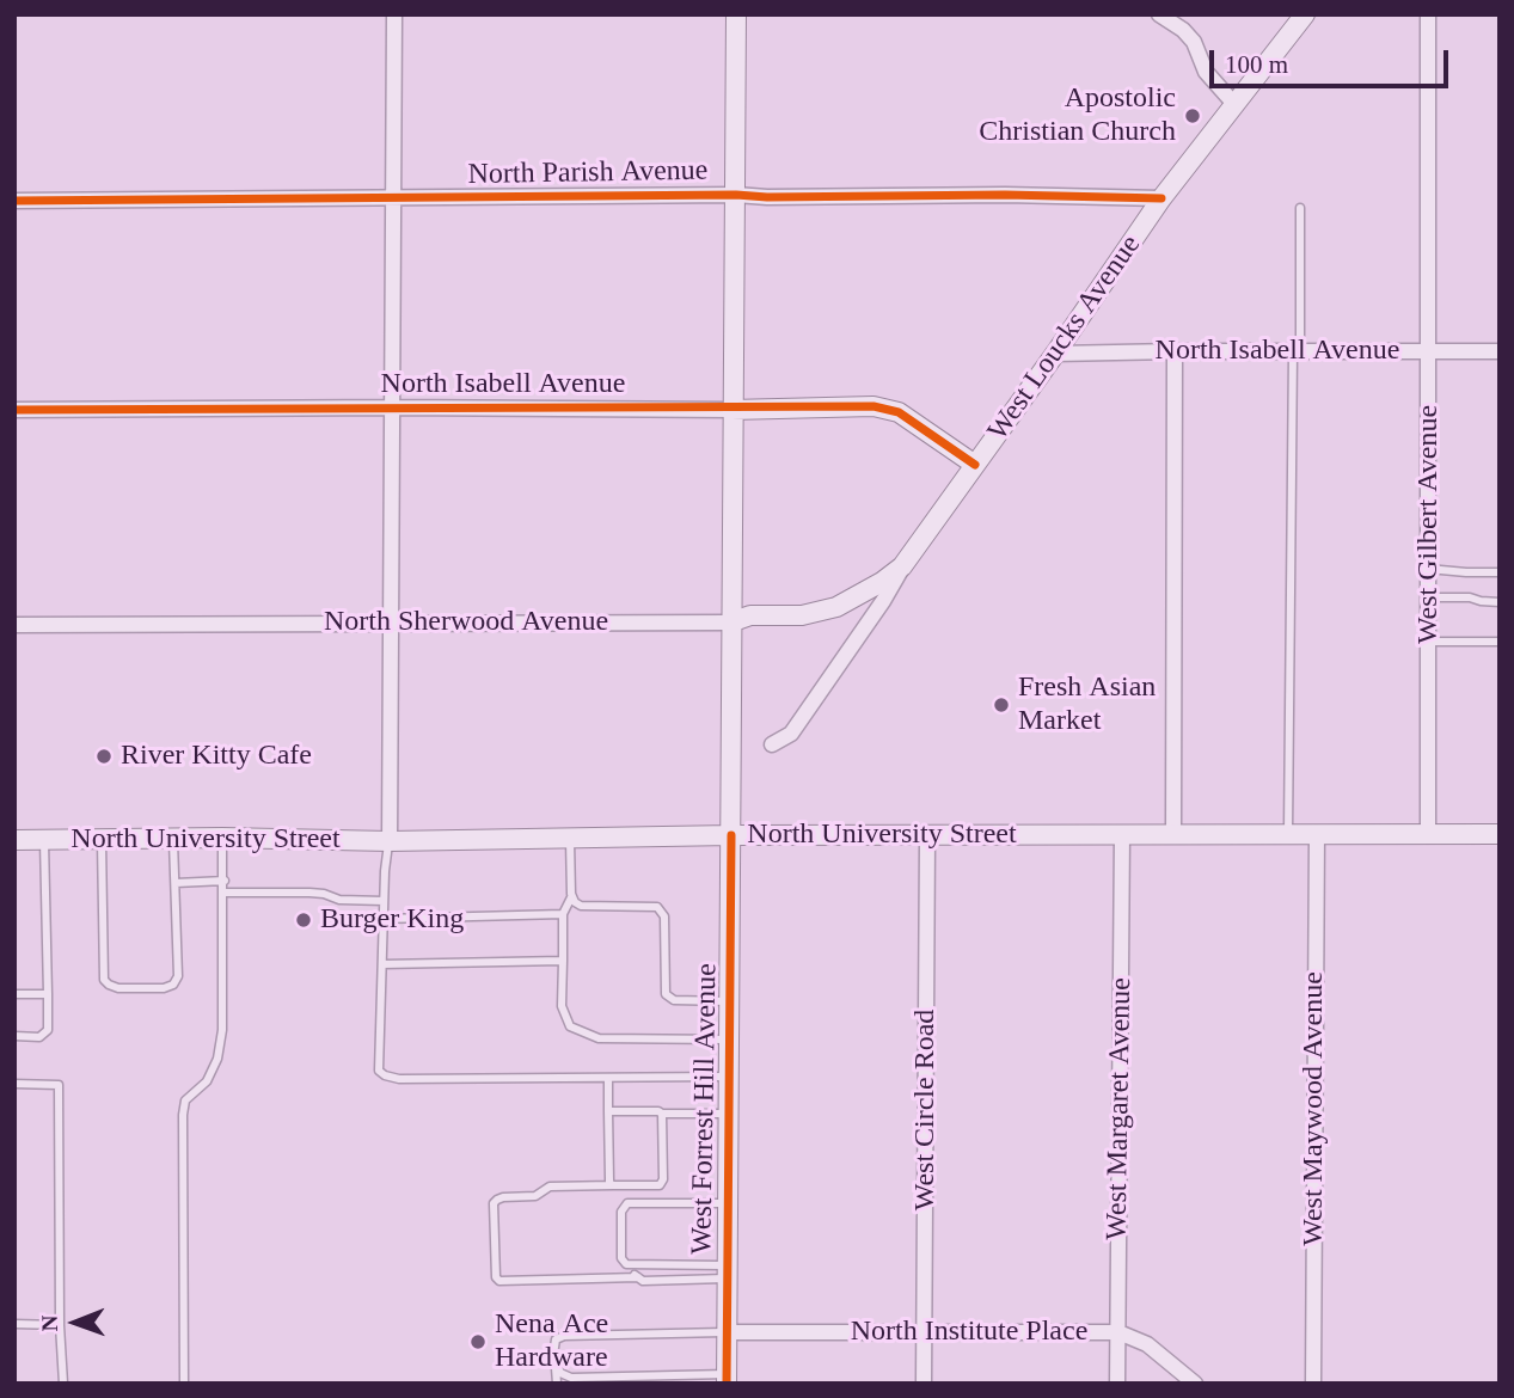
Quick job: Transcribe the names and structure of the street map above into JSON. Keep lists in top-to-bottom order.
{
  "streets": {
    "main road": [
      "West Loucks Avenue",
      "North Isabell Avenue",
      "North Sherwood Avenue",
      "North University Street",
      "West Forrest Hill Avenue"
    ],
    "street": [
      "North Parish Avenue",
      "West Gilbert Avenue",
      "West Margaret Avenue",
      "West Maywood Avenue",
      "West Circle Road",
      "North Institute Place"
    ]
  },
  "crossings": [
    ["North Parish Avenue", "West Loucks Avenue"],
    ["North Parish Avenue", "West Forrest Hill Avenue"],
    ["West Loucks Avenue", "North Isabell Avenue"],
    ["West Loucks Avenue", "North Sherwood Avenue"],
    ["North Isabell Avenue", "West Gilbert Avenue"],
    ["North Isabell Avenue", "West Forrest Hill Avenue"],
    ["West Gilbert Avenue", "North University Street"],
    ["North Sherwood Avenue", "West Forrest Hill Avenue"],
    ["North University Street", "West Forrest Hill Avenue"],
    ["North University Street", "West Margaret Avenue"],
    ["North University Street", "West Maywood Avenue"],
    ["North University Street", "West Circle Road"],
    ["West Forrest Hill Avenue", "North Institute Place"],
    ["West Margaret Avenue", "North Institute Place"],
    ["West Circle Road", "North Institute Place"]
  ],
  "places": [
    "Apostolic Christian Church",
    "Fresh Asian Market",
    "River Kitty Cafe",
    "Burger King",
    "Nena Ace Hardware"
  ],
  "scale_bar": "100 m",
  "north": "left"
}
